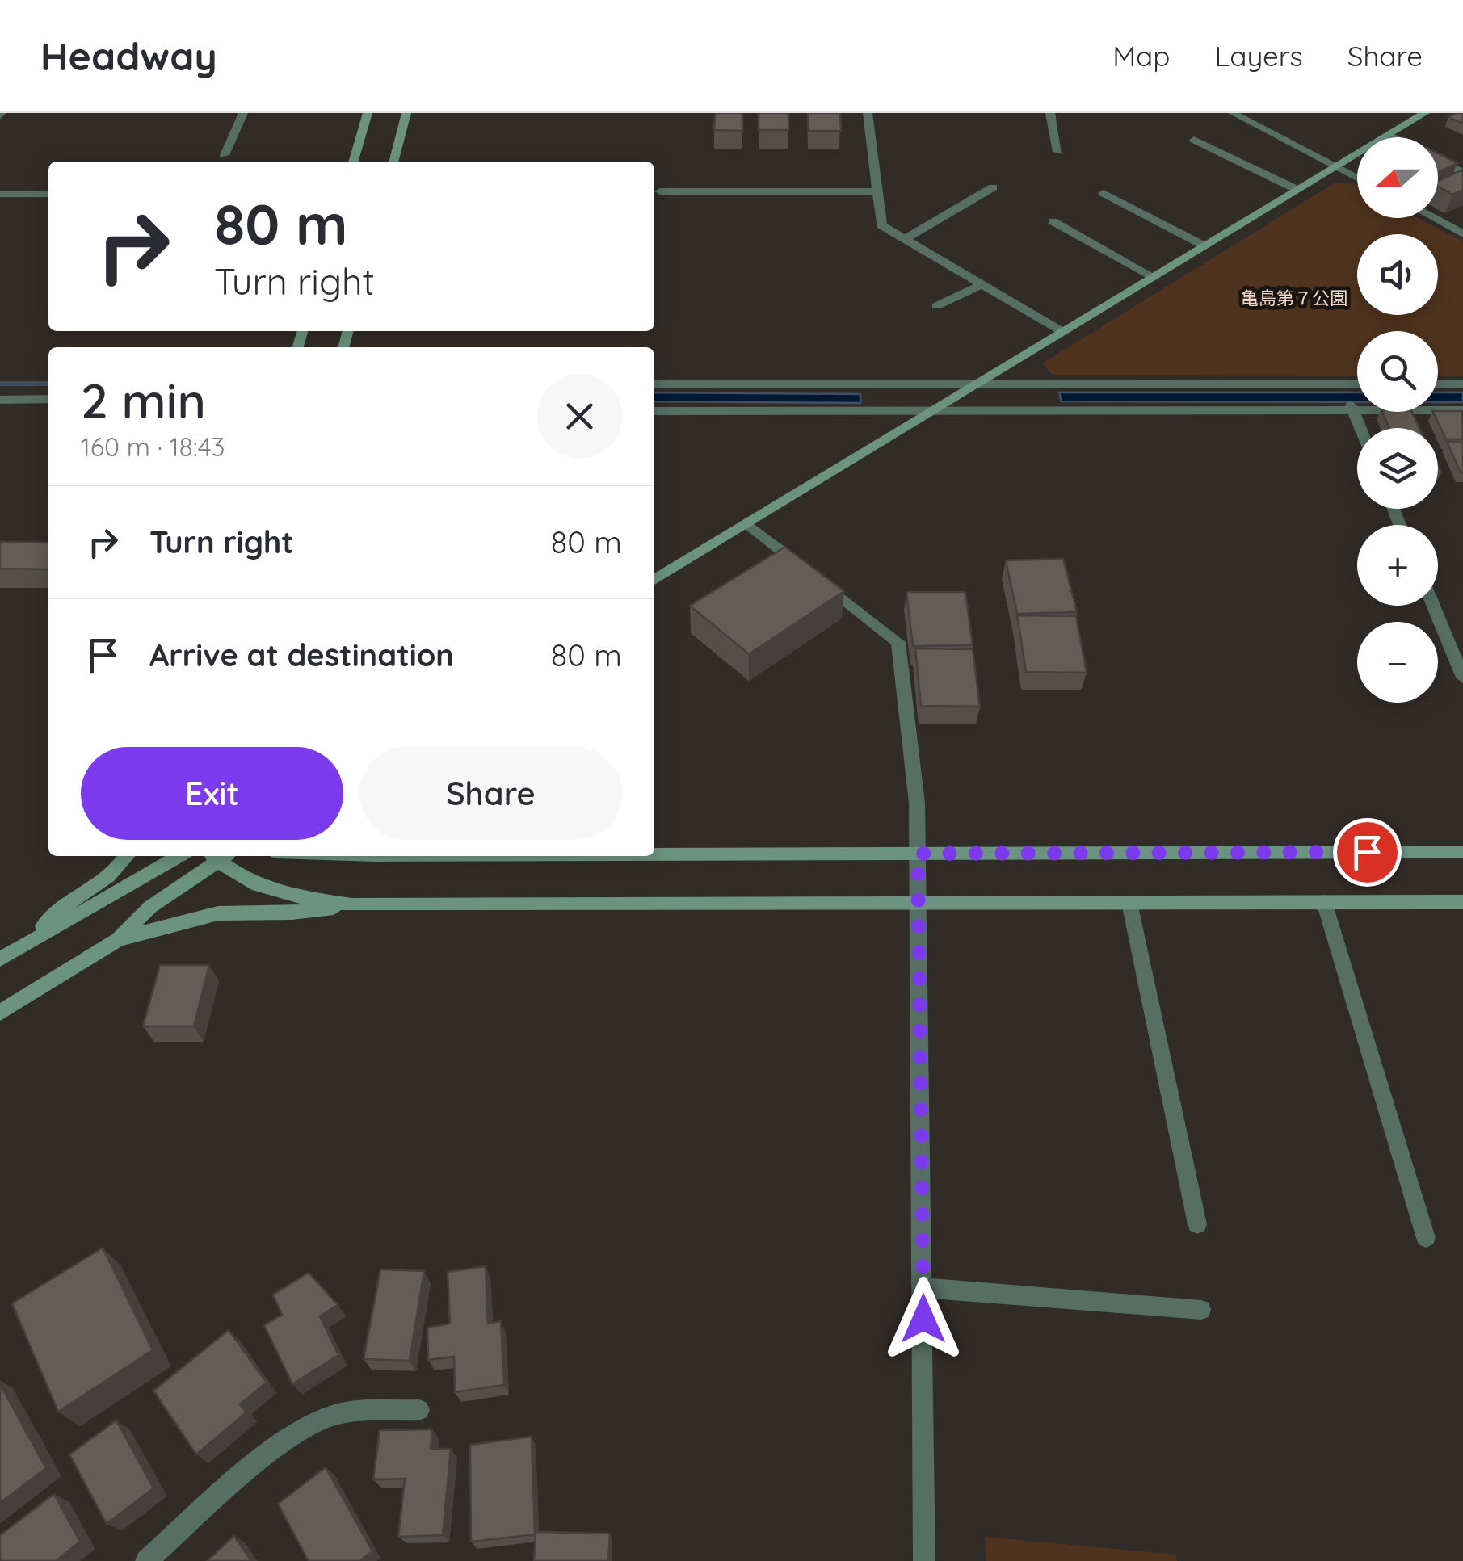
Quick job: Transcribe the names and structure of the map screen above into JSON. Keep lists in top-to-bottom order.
{
  "parks": ["亀島第７公園"],
  "north": "left",
  "page": {
    "header": "Headway",
    "nav": ["Map", "Layers", "Share"],
    "map_buttons": ["+", "−"],
    "turn": ["80 m", "Turn right"],
    "heading": ["2 min", "160 m · 18:43"],
    "list": [
      {
        "name": "Turn right",
        "value": "80 m"
      },
      {
        "name": "Arrive at destination",
        "value": "80 m"
      }
    ],
    "buttons": ["Exit", "Share"]
  }
}
